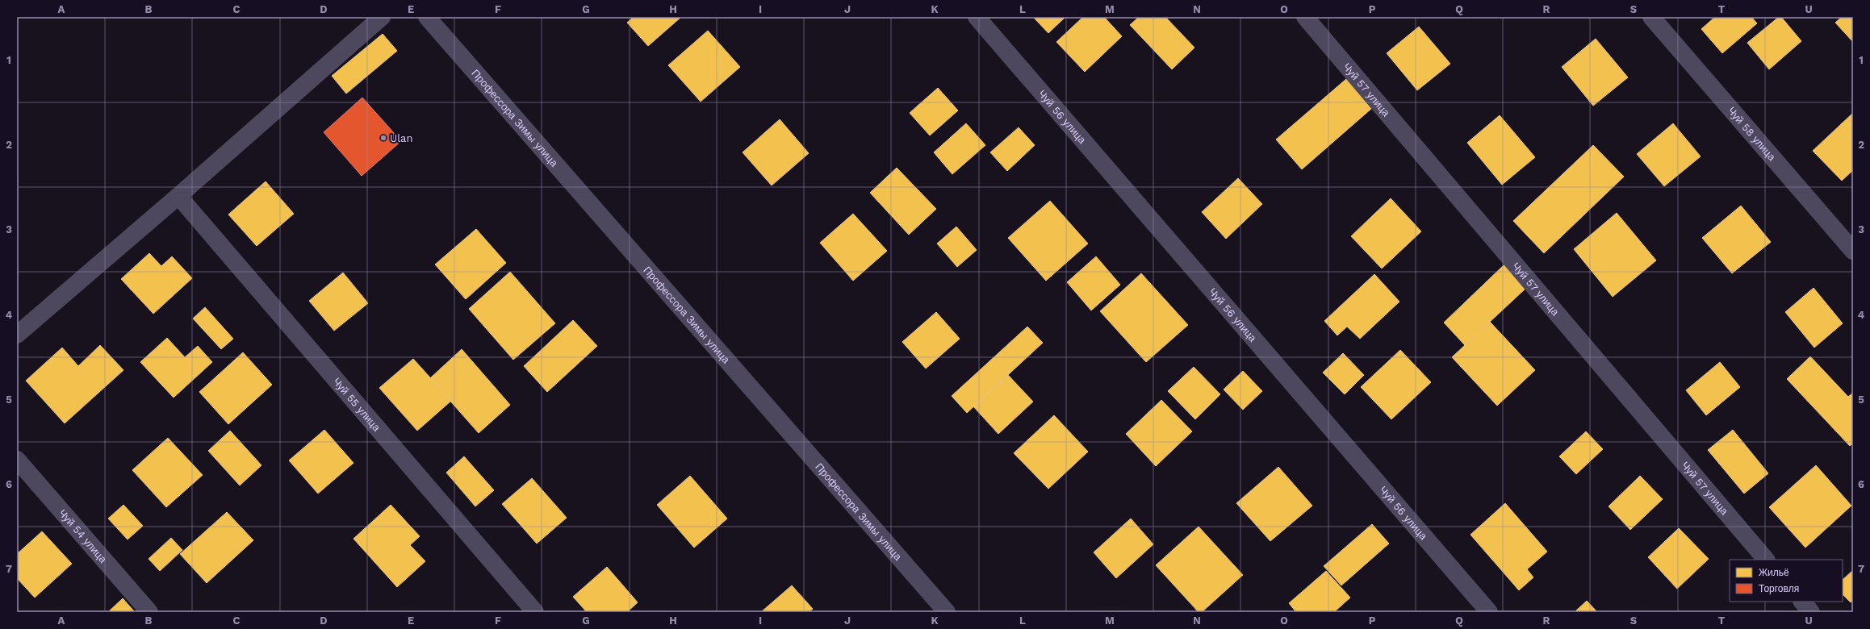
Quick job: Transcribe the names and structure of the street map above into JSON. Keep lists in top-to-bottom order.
{
  "streets": {
    "street": [
      "Чуй 57 улица",
      "Чуй 56 улица",
      "Профессора Зимы улица",
      "Чуй 58 улица",
      "Чуй 55 улица",
      "Чуй 54 улица"
    ]
  },
  "places": ["Ulan"],
  "legend": ["Жильё", "Торговля"],
  "grid": {
    "columns": [
      "A",
      "B",
      "C",
      "D",
      "E",
      "F",
      "G",
      "H",
      "I",
      "J",
      "K",
      "L",
      "M",
      "N",
      "O",
      "P",
      "Q",
      "R",
      "S",
      "T",
      "U"
    ],
    "rows": [
      "1",
      "2",
      "3",
      "4",
      "5",
      "6",
      "7"
    ]
  }
}
